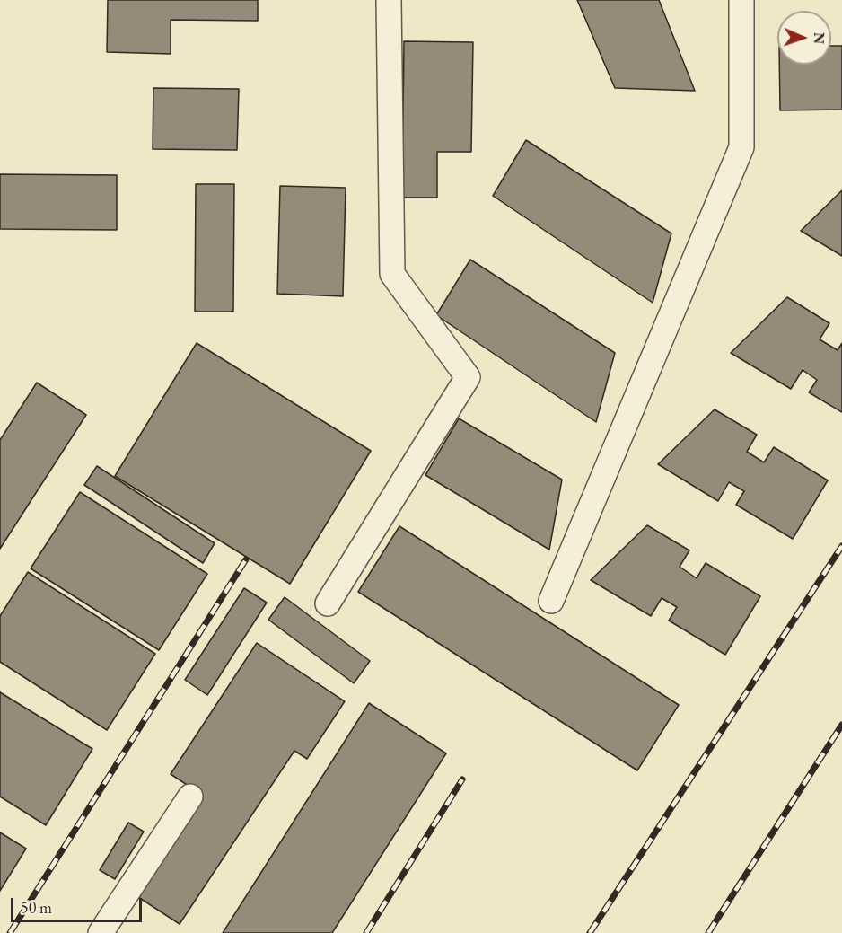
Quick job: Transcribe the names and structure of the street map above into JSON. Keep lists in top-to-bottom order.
{
  "scale_bar": "50 m",
  "north": "right"
}
